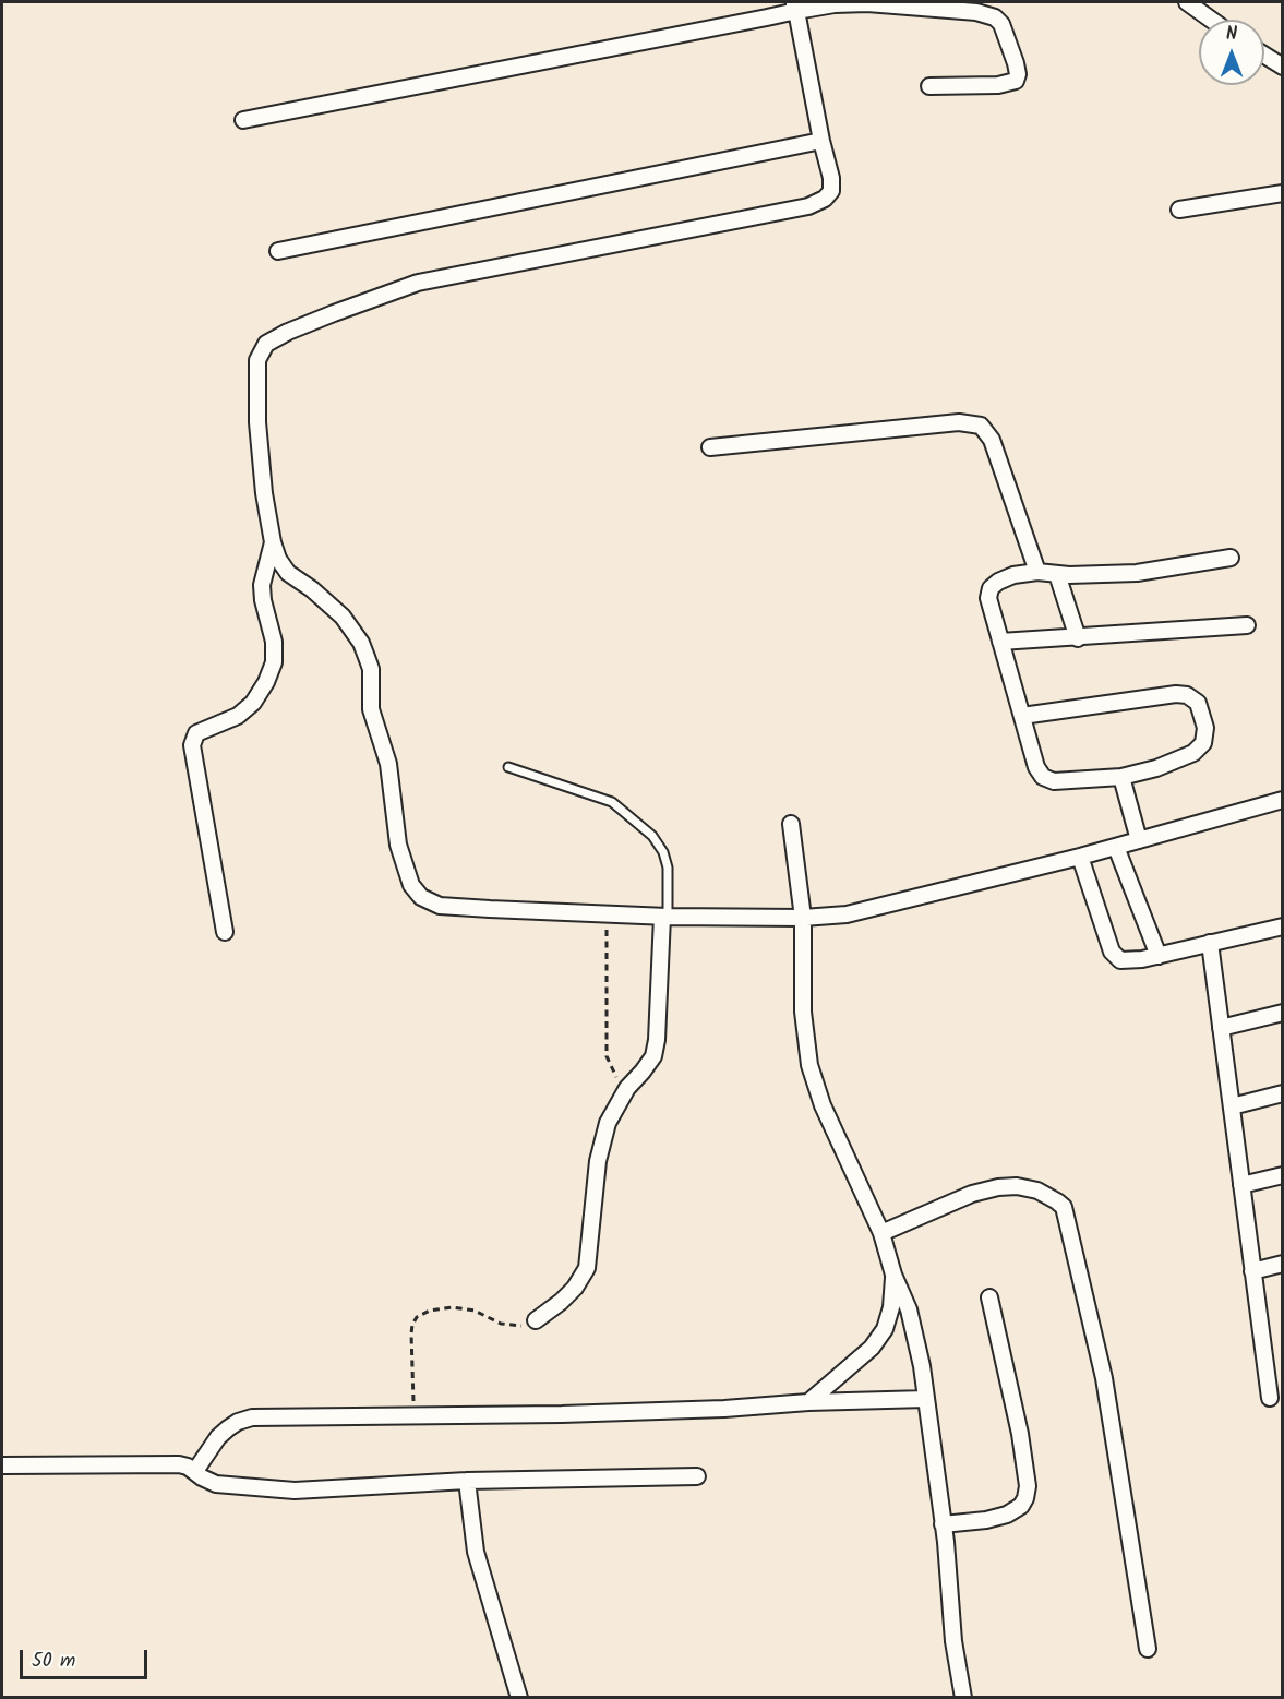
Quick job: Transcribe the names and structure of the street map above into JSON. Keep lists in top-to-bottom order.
{
  "scale_bar": "50 m",
  "north": "top"
}
